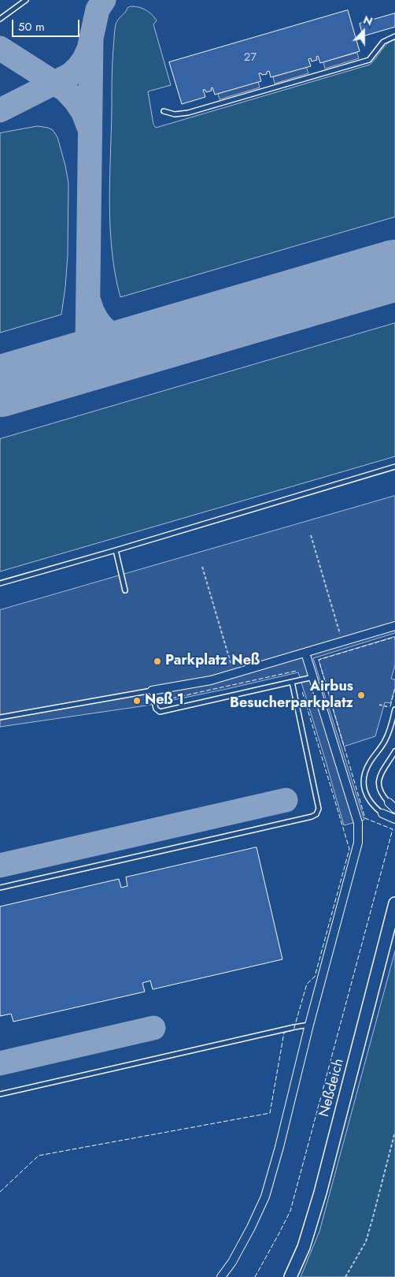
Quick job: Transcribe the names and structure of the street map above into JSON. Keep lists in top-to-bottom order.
{
  "streets": {
    "street": ["Neßdeich"]
  },
  "places": ["Parkplatz Neß", "Airbus Besucherparkplatz", "Neß 1"],
  "house_numbers": ["27"],
  "scale_bar": "50 m",
  "north": "top"
}
